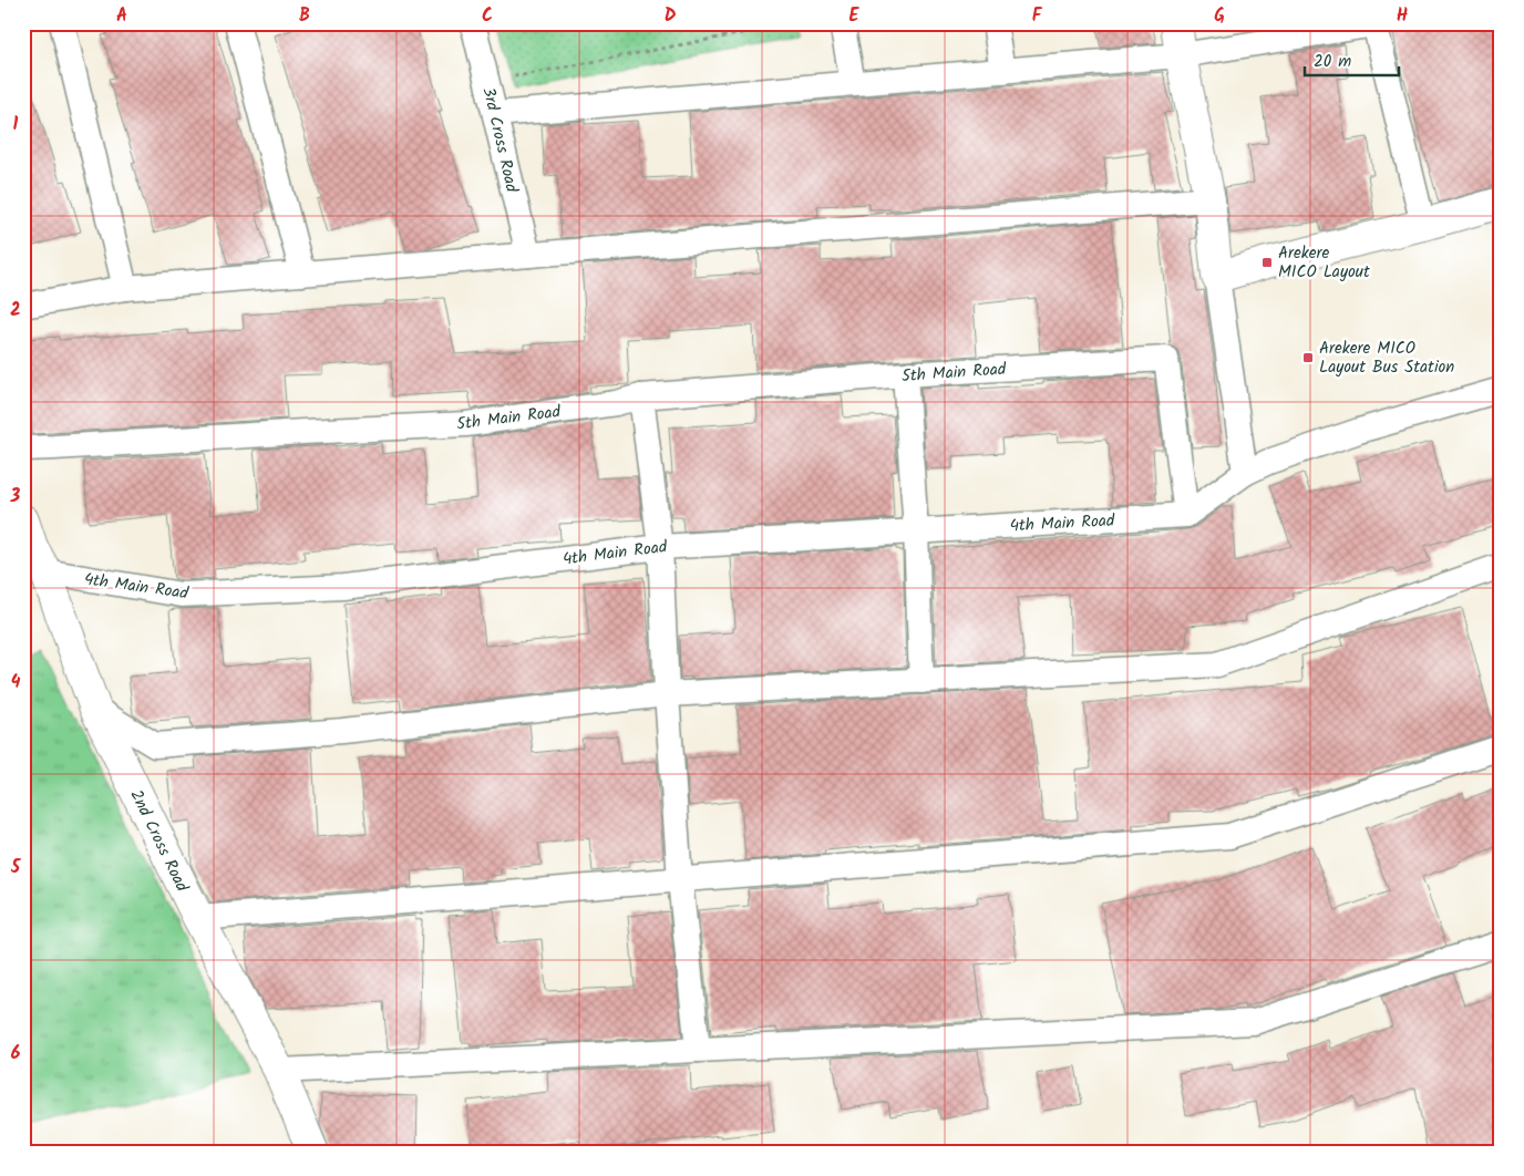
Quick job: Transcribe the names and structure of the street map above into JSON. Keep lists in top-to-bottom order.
{
  "streets": {
    "street": [
      "3rd Cross Road",
      "5th Main Road",
      "4th Main Road",
      "2nd Cross Road"
    ]
  },
  "crossings": [
    ["5th Main Road", "4th Main Road"],
    ["4th Main Road", "2nd Cross Road"]
  ],
  "places": {
    "transit": ["Arekere MICO Layout", "Arekere MICO Layout Bus Station"]
  },
  "scale_bar": "20 m",
  "grid": {
    "columns": [
      "A",
      "B",
      "C",
      "D",
      "E",
      "F",
      "G",
      "H"
    ],
    "rows": [
      "1",
      "2",
      "3",
      "4",
      "5",
      "6"
    ]
  }
}
